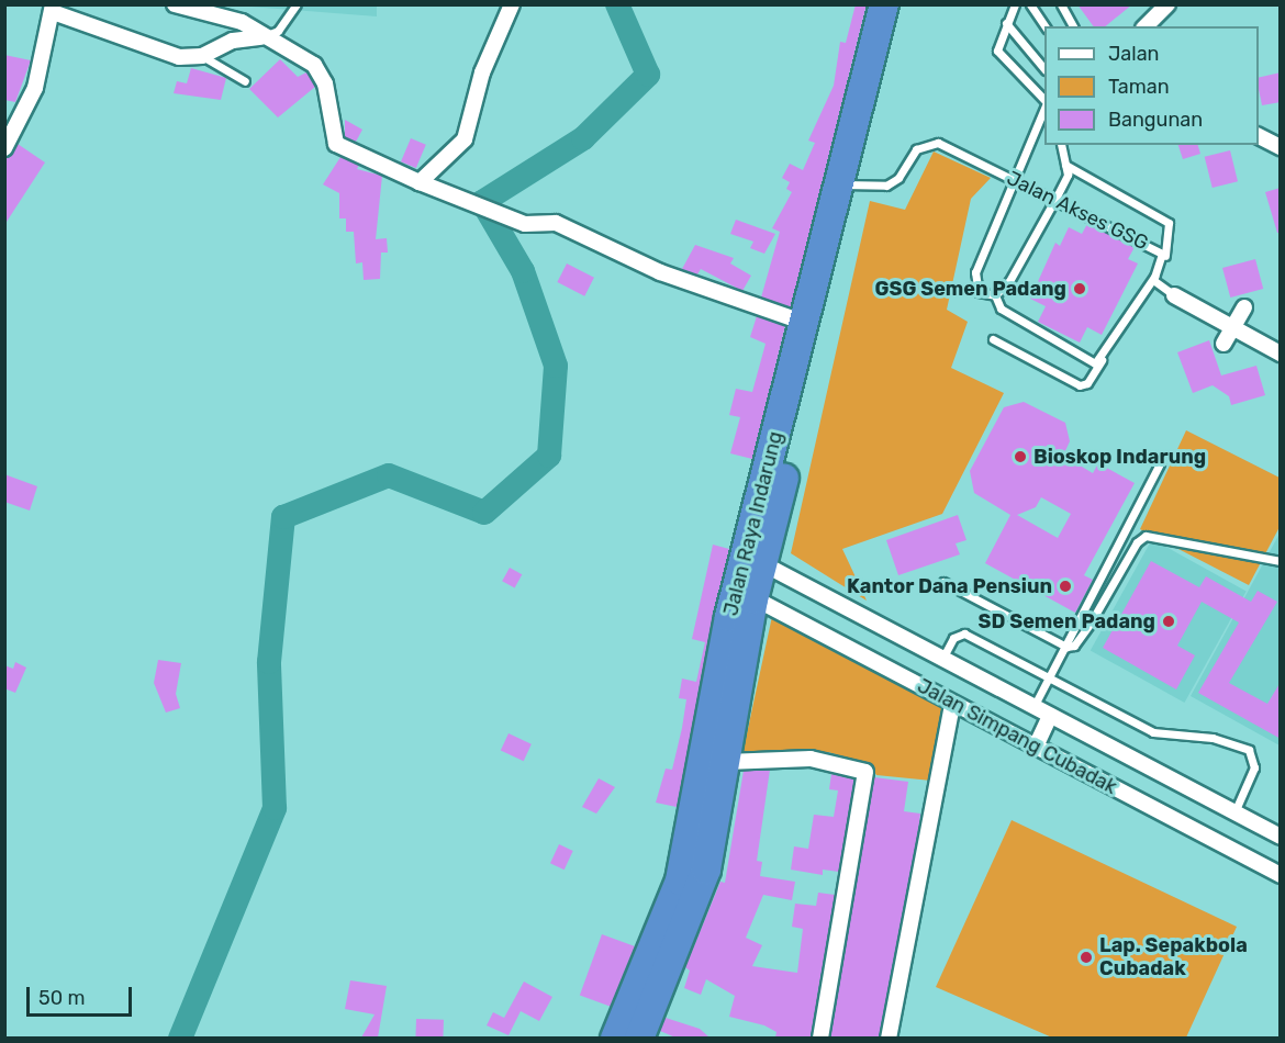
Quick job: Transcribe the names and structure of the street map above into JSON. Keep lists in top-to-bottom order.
{
  "streets": {
    "highway": ["Jalan Raya Indarung"],
    "street": ["Jalan Akses GSG", "Jalan Simpang Cubadak"]
  },
  "crossings": [
    ["Jalan Akses GSG", "Jalan Raya Indarung"],
    ["Jalan Raya Indarung", "Jalan Simpang Cubadak"]
  ],
  "places": [
    "GSG Semen Padang",
    "Bioskop Indarung",
    "Kantor Dana Pensiun",
    "SD Semen Padang",
    "Lap. Sepakbola Cubadak"
  ],
  "legend": ["Jalan", "Taman", "Bangunan"],
  "scale_bar": "50 m"
}
